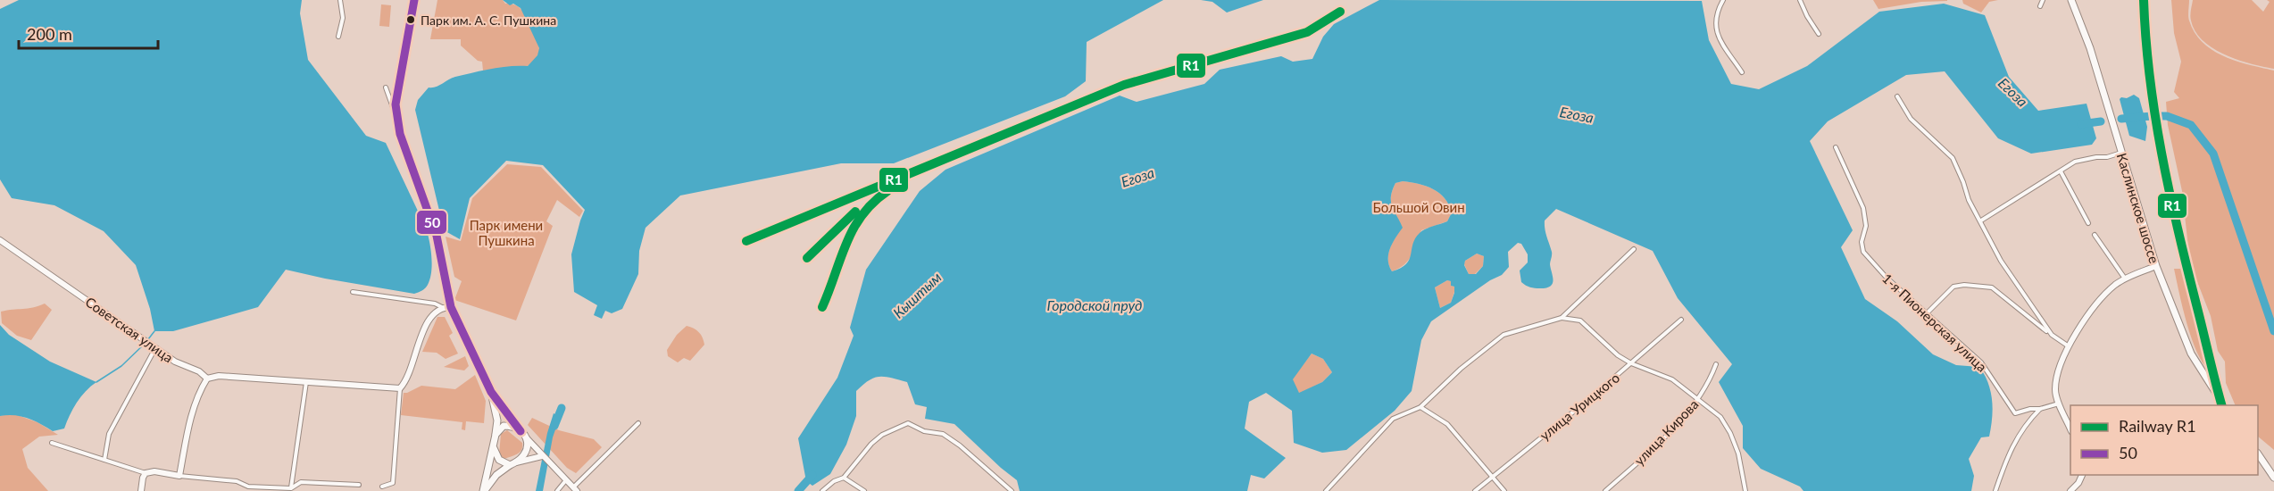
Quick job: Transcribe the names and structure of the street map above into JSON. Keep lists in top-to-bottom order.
{
  "streets": {
    "main road": ["Каслинское шоссе"],
    "street": [
      "1-я Пионерская улица",
      "Советская улица",
      "улица Урицкого",
      "улица Кирова"
    ]
  },
  "water": ["Егоза", "Кыштым", "Городской пруд"],
  "parks": ["Большой Овин", "Парк имени Пушкина"],
  "places": ["Парк им. А. С. Пушкина"],
  "lines": ["rail line R1", "transit line 50"],
  "legend": ["Railway R1", "50"],
  "scale_bar": "200 m"
}
